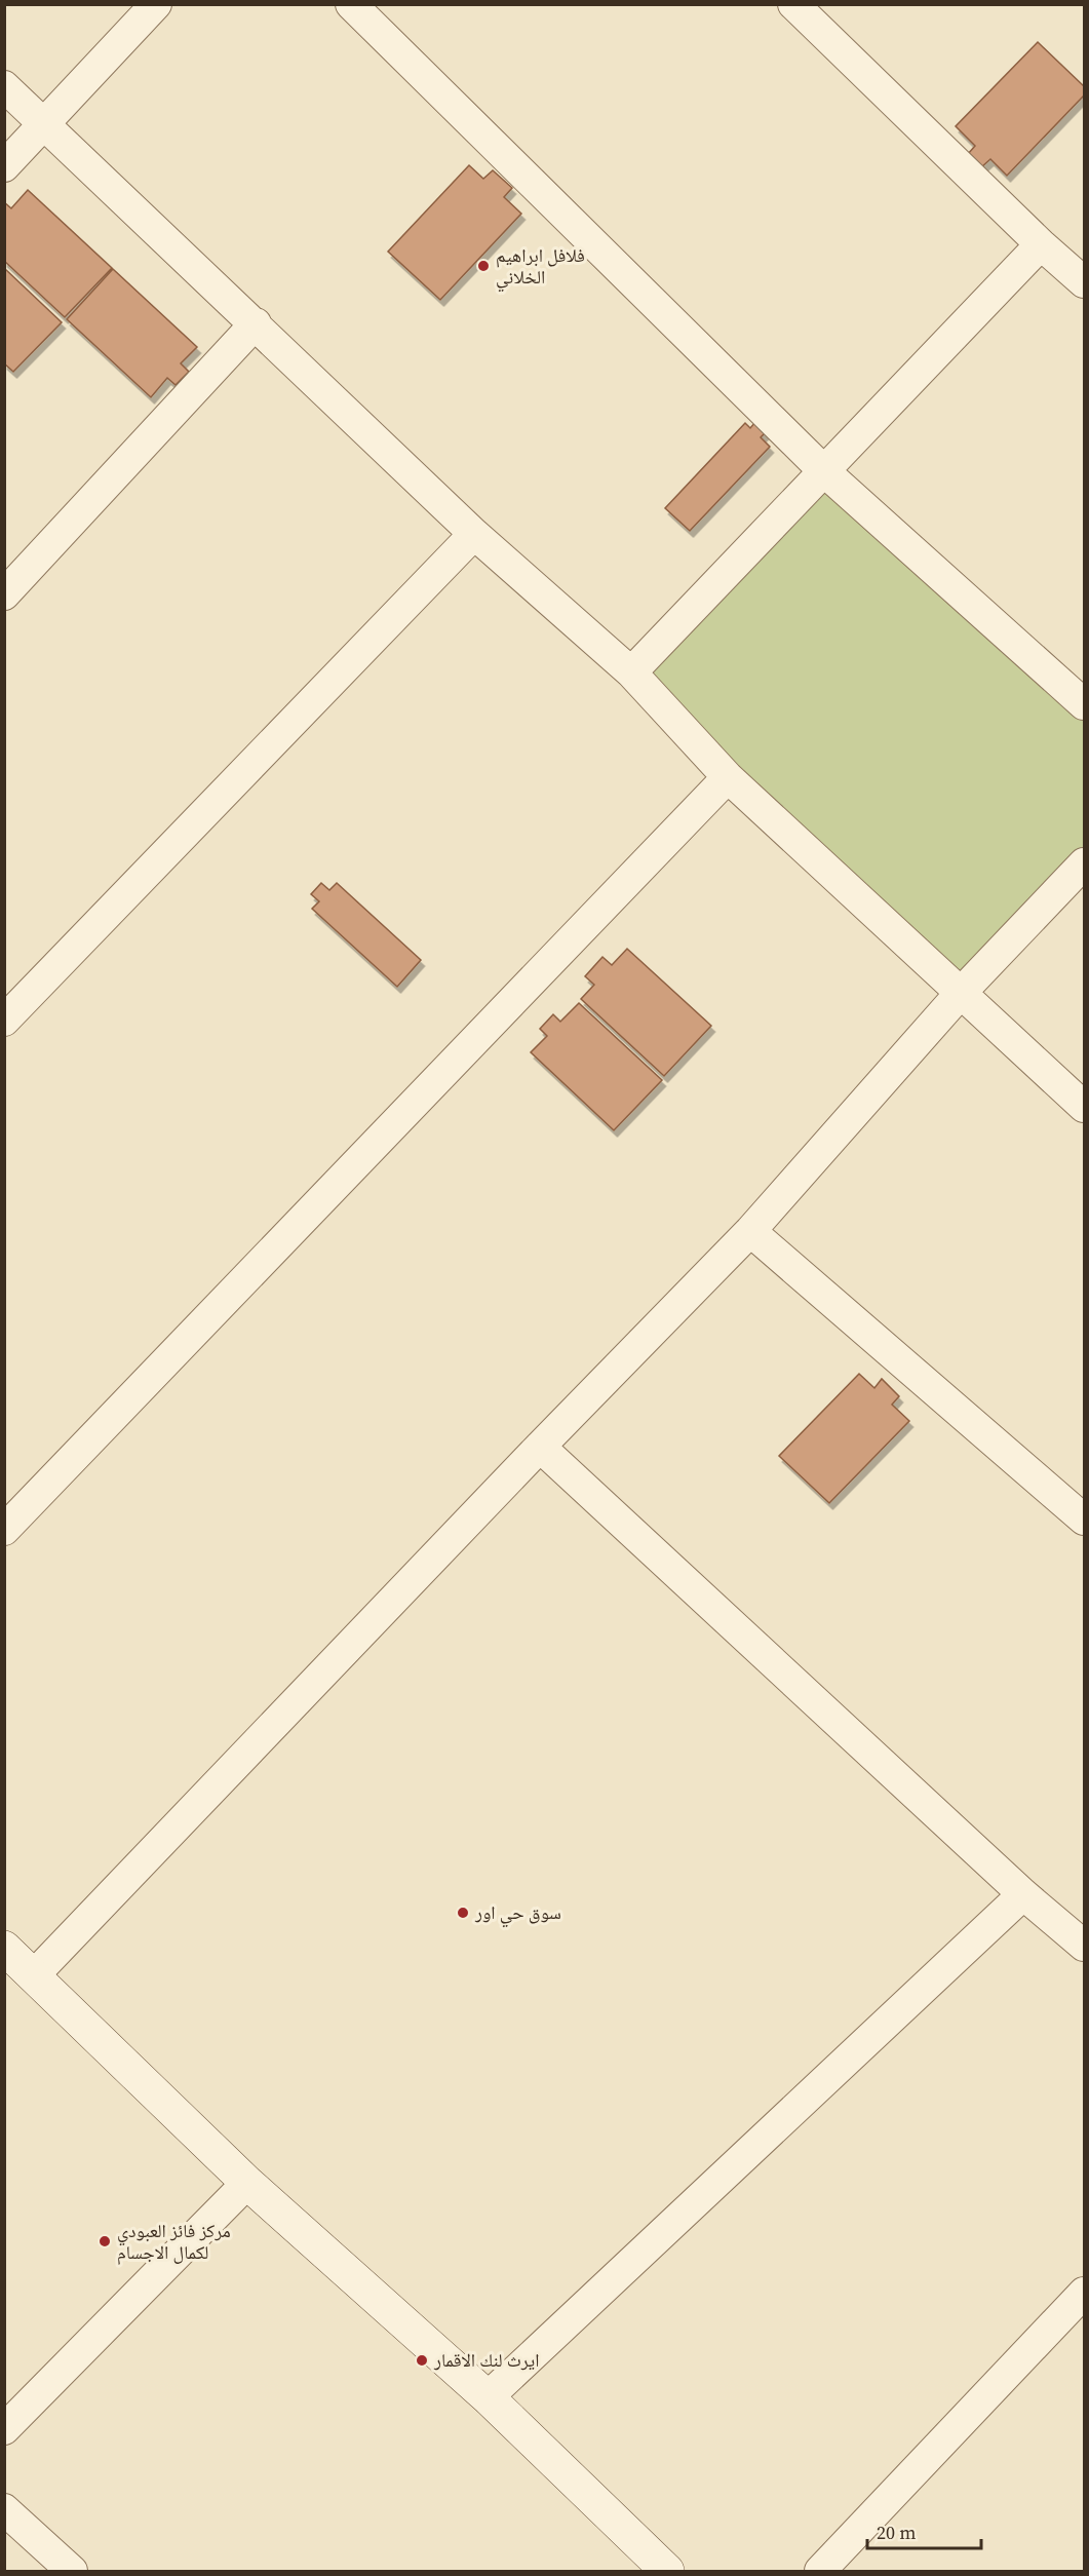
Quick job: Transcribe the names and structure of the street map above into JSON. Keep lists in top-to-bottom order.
{
  "places": [
    "فلافل ابراهيم الخلاني",
    "سوق حي اور",
    "مركز فائز العبودي لكمال الاجسام",
    "ايرث لنك الاقمار"
  ],
  "scale_bar": "20 m"
}
